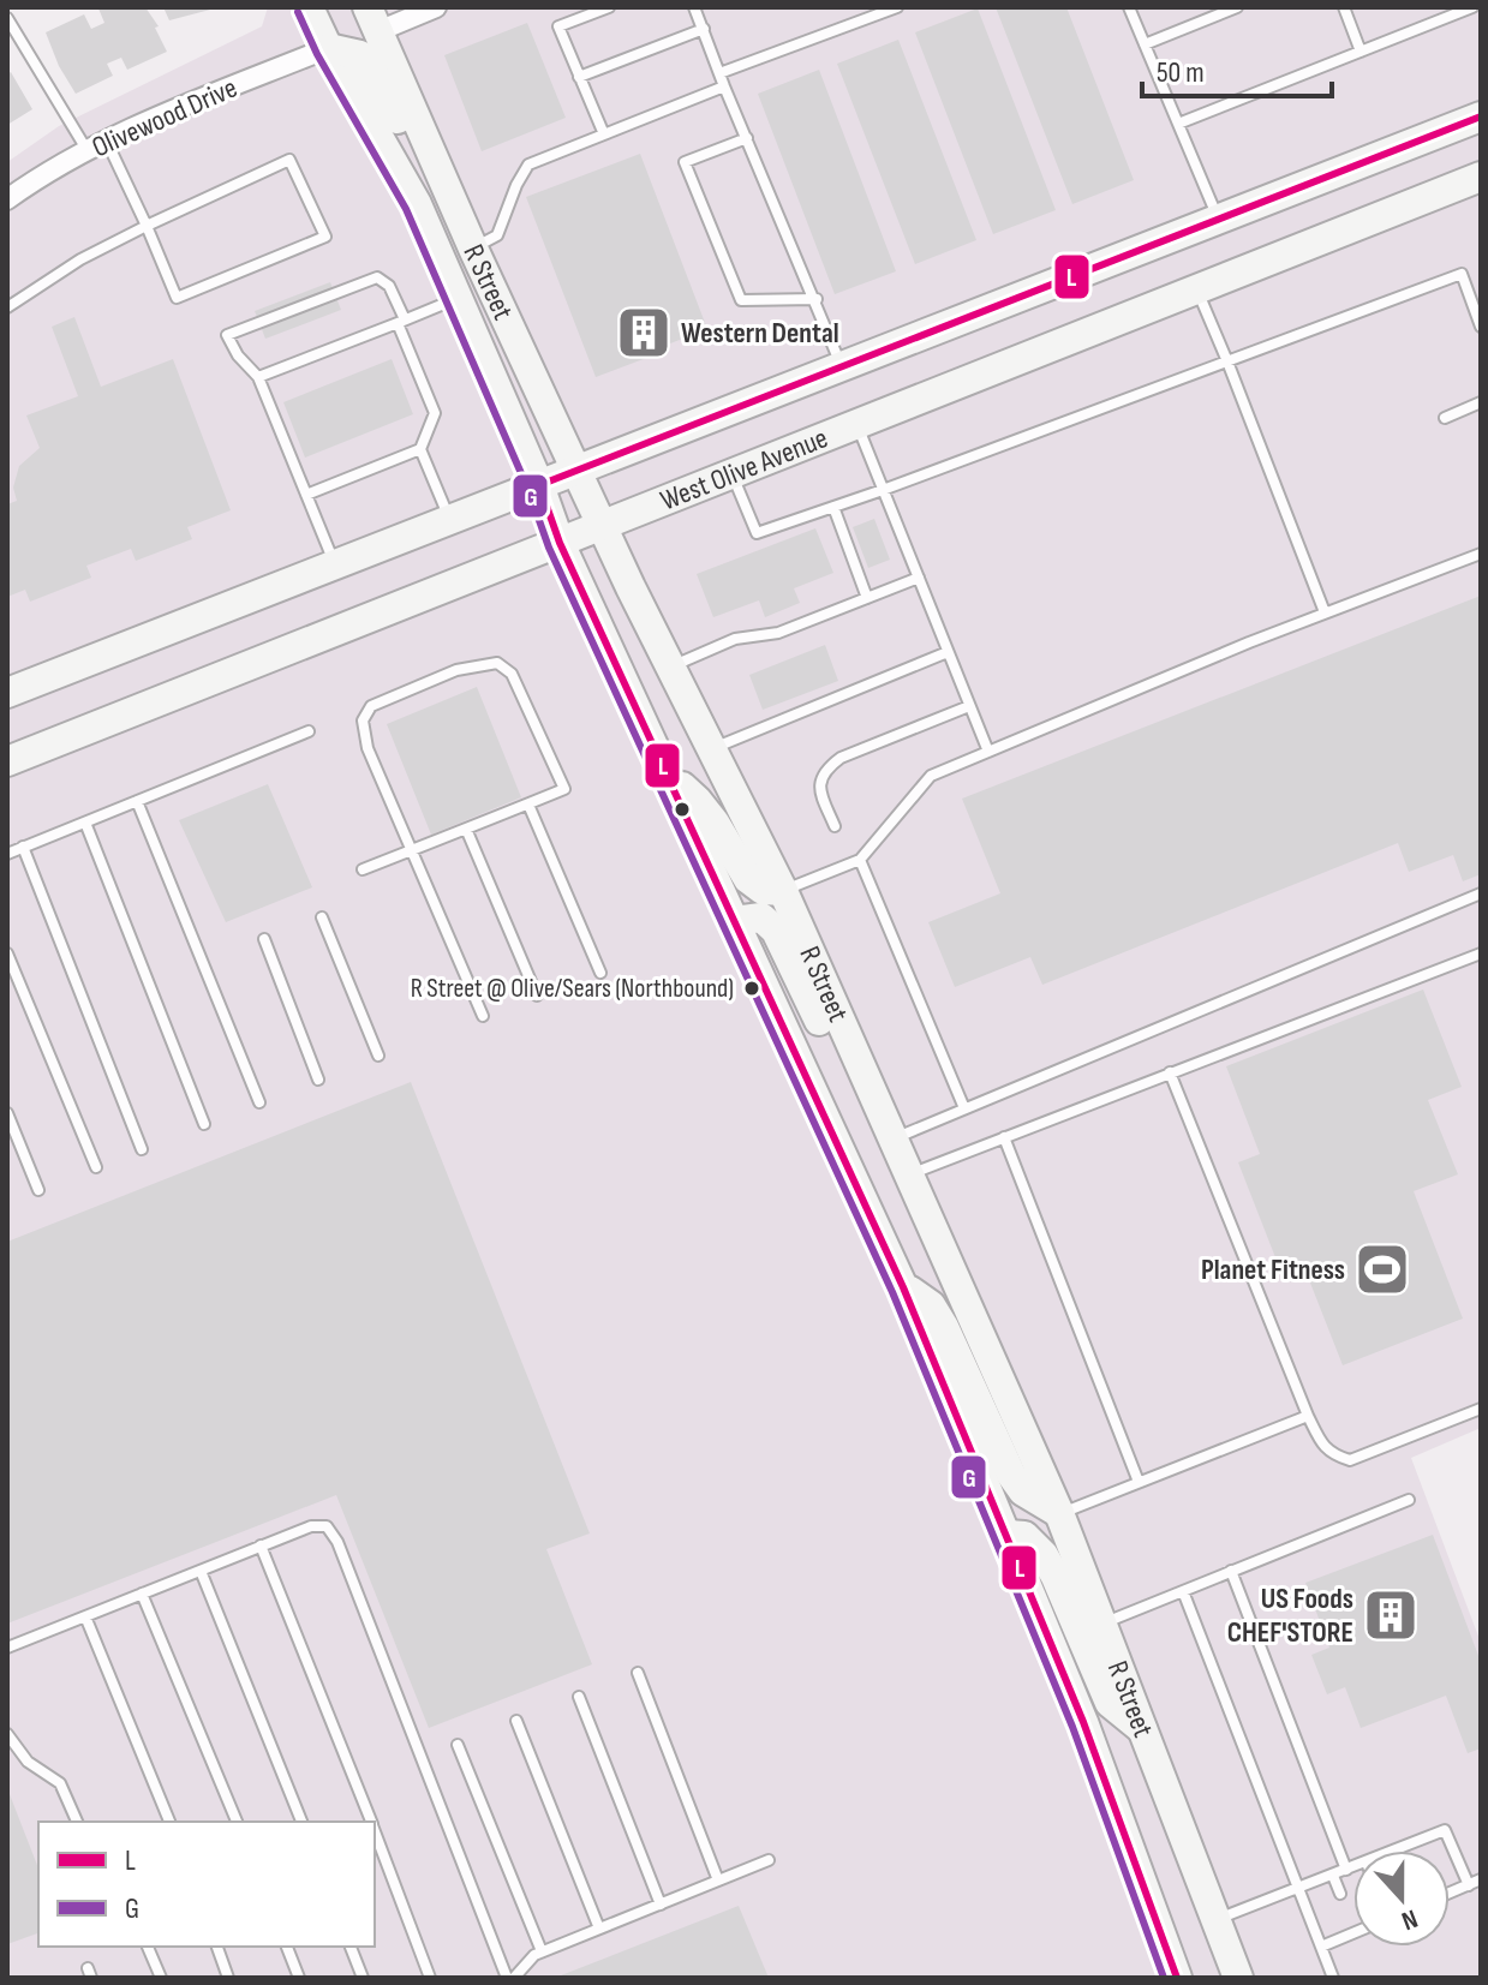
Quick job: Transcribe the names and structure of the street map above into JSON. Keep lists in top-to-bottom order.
{
  "streets": {
    "street": ["Olivewood Drive", "R Street", "West Olive Avenue"]
  },
  "crossings": [
    ["Olivewood Drive", "R Street"],
    ["R Street", "West Olive Avenue"]
  ],
  "places": {
    "building": ["Western Dental", "US Foods CHEF'STORE"],
    "other": ["R Street @ Olive/Sears (Northbound)"],
    "sports": ["Planet Fitness"]
  },
  "lines": ["transit line G", "transit line L"],
  "legend": ["L", "G"],
  "scale_bar": "50 m",
  "north": "bottom"
}
